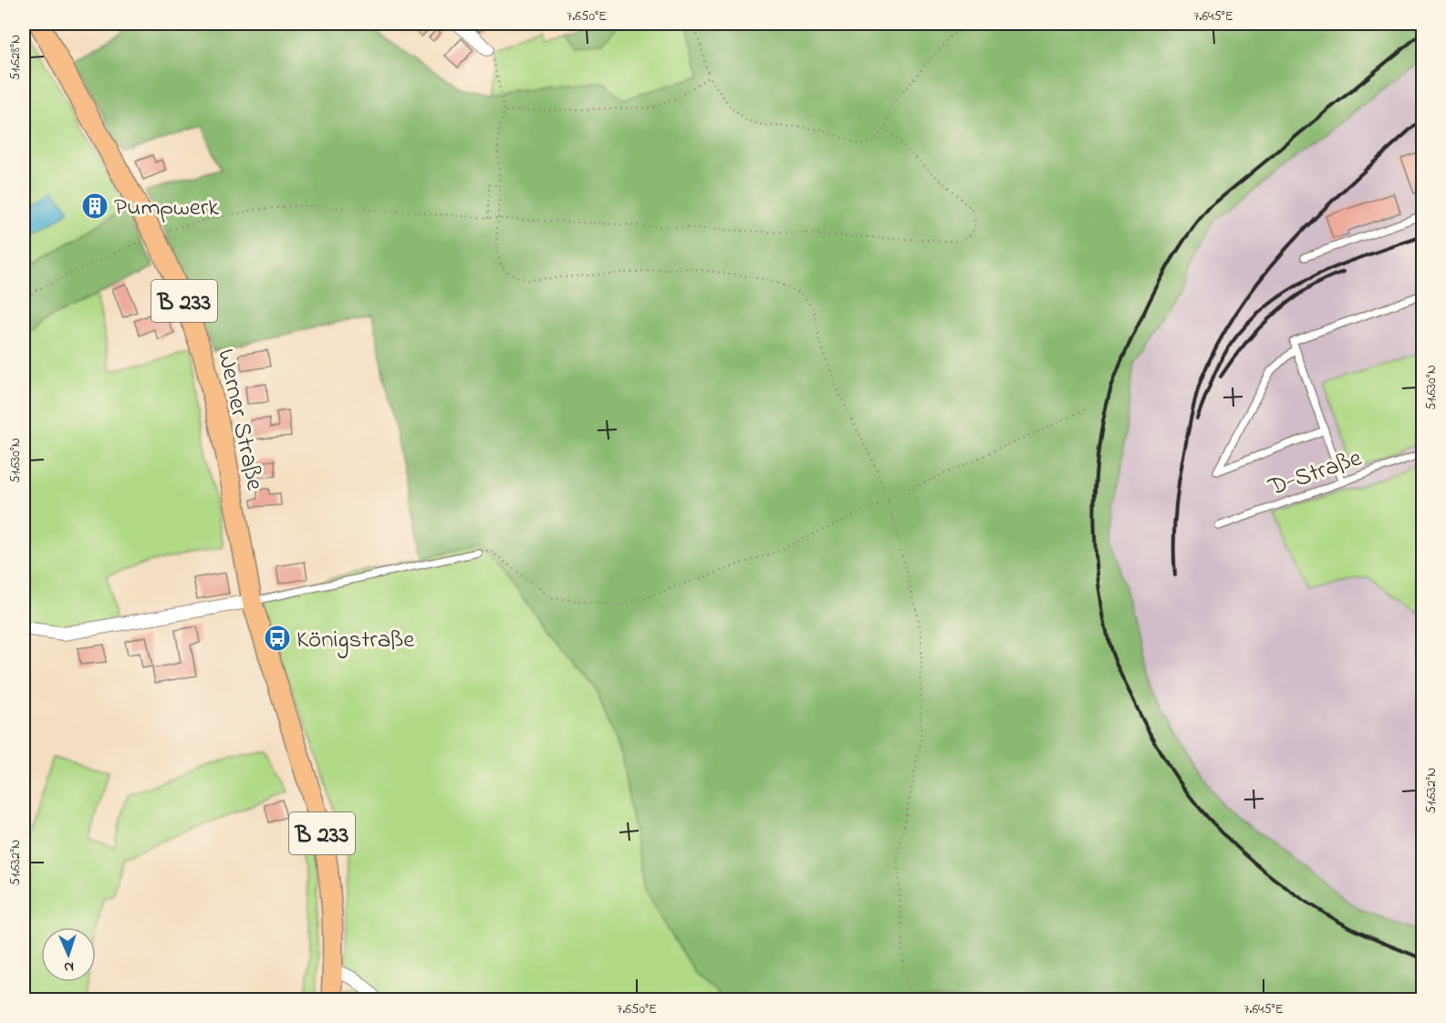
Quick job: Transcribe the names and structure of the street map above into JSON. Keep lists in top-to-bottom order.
{
  "streets": {
    "main road": ["B 233", "Werner Straße"],
    "lane": ["D-Straße"]
  },
  "places": {
    "building": ["Pumpwerk"],
    "bus stop": ["Königstraße"]
  },
  "north": "bottom",
  "coordinates": [
    "7.650°E",
    "7.645°E",
    "51.628°N",
    "51.630°N",
    "51.632°N"
  ]
}
